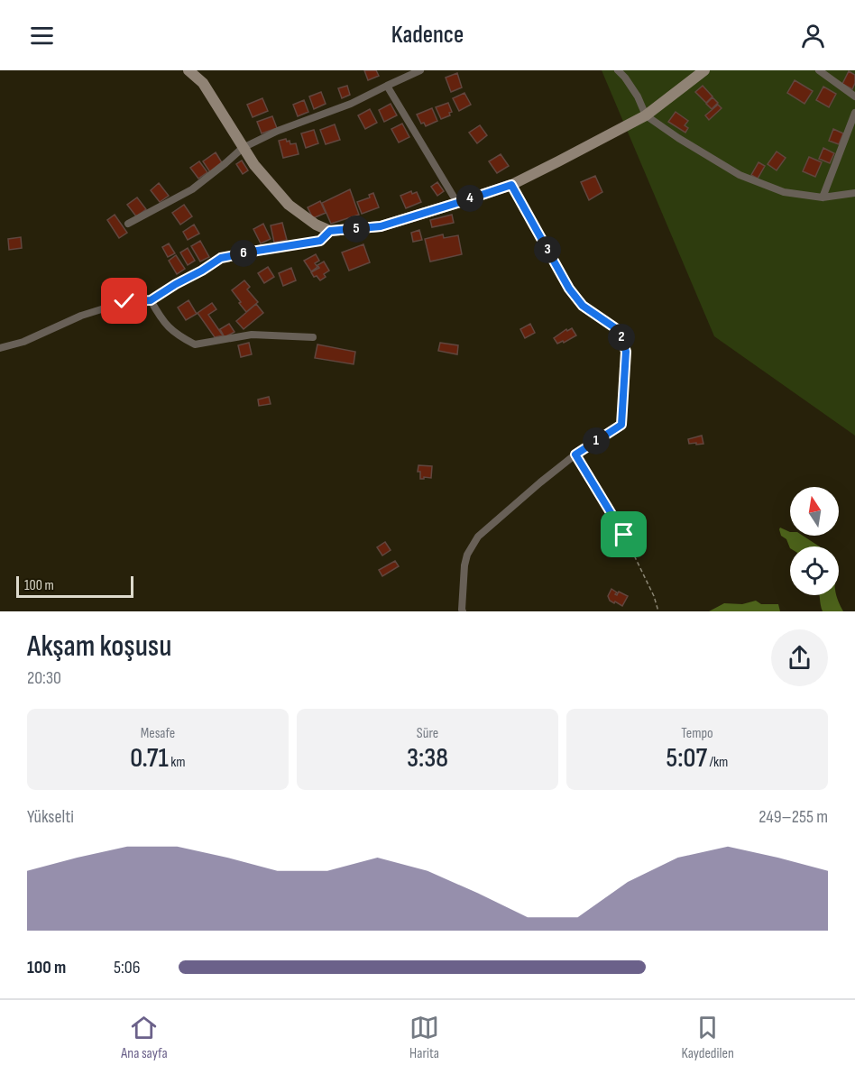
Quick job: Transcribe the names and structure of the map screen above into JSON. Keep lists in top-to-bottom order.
{
  "scale_bar": "100 m",
  "north": "top",
  "page": {
    "header": "Kadence",
    "pins": [
      "4",
      "5",
      "3",
      "6",
      "2",
      "1"
    ],
    "scale": "100 m",
    "heading": ["Akşam koşusu", "20:30"],
    "stats": [
      ["Mesafe", "0.71 km"],
      ["Süre", "3:38"],
      ["Tempo", "5:07 /km"]
    ],
    "chart": ["Yükselti", "249–255 m"],
    "list": [
      {
        "name": "100 m",
        "note": "5:06"
      }
    ],
    "tabs": ["Ana sayfa", "Harita", "Kaydedilen"]
  }
}
